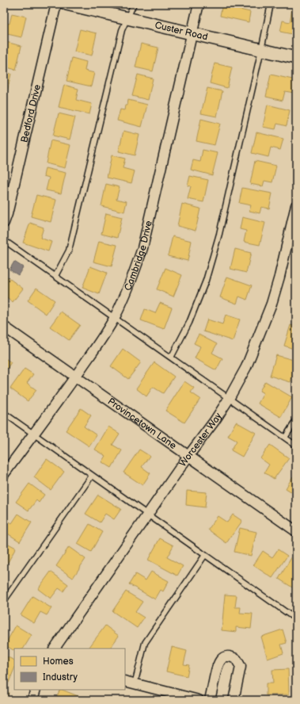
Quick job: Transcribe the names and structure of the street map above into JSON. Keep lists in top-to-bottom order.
{
  "streets": {
    "street": [
      "Custer Road",
      "Bedford Drive",
      "Cambridge Drive",
      "Provincetown Lane",
      "Worcester Way"
    ]
  },
  "crossings": [
    ["Custer Road", "Cambridge Drive"],
    ["Cambridge Drive", "Provincetown Lane"],
    ["Provincetown Lane", "Worcester Way"]
  ],
  "legend": ["Homes", "Industry"]
}
